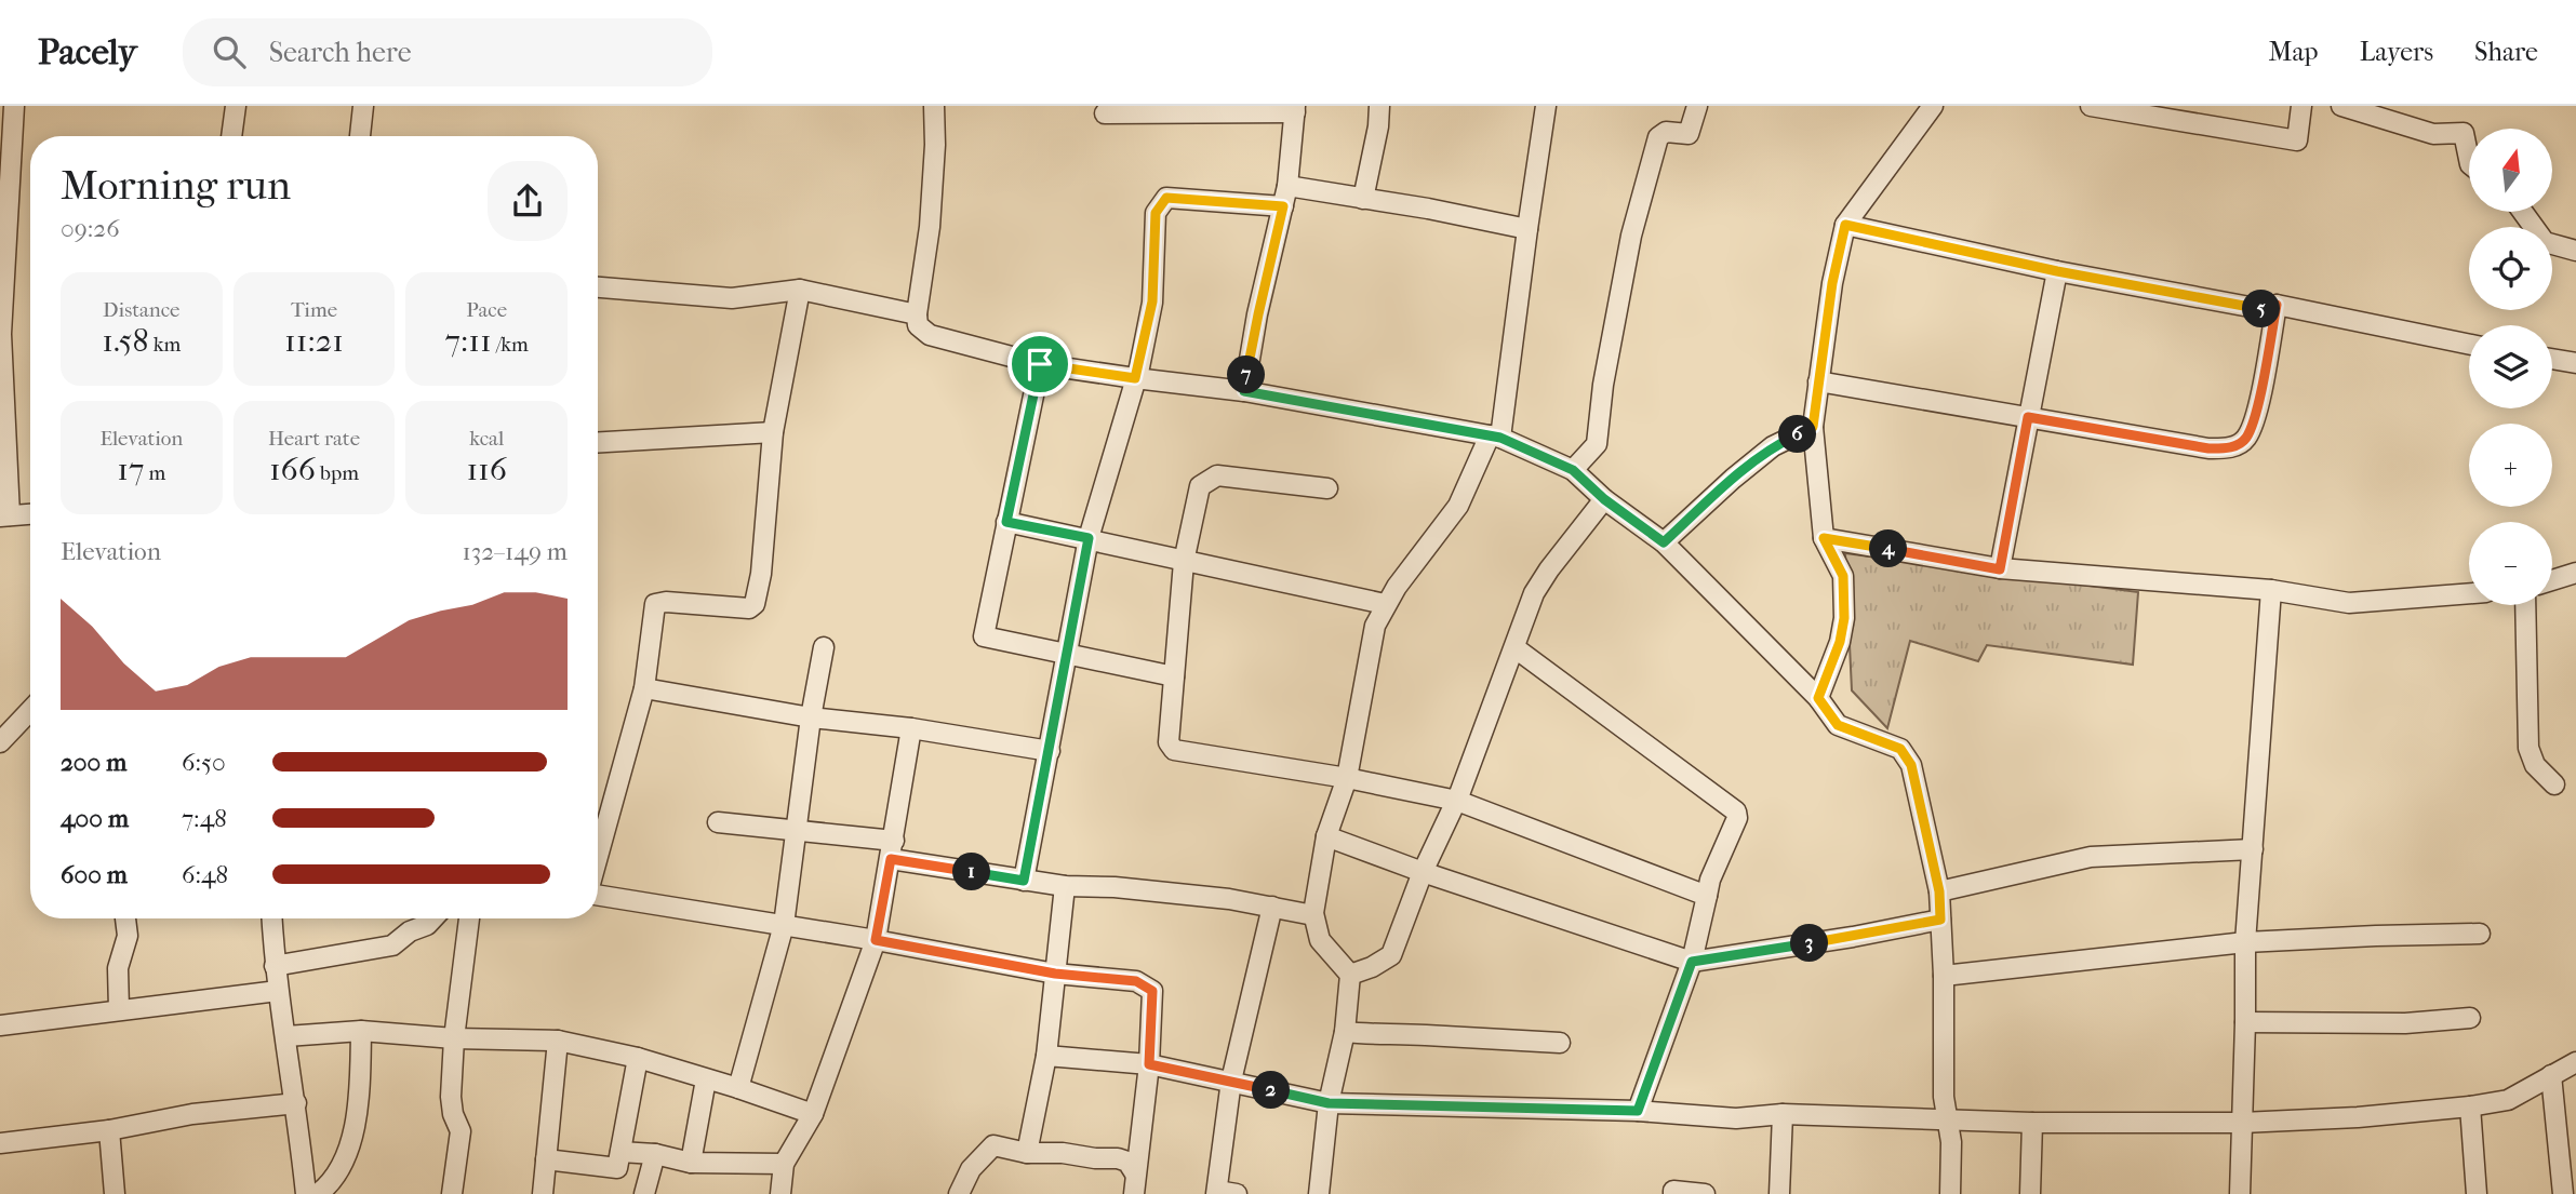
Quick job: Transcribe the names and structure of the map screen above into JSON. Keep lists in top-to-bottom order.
{
  "north": "top",
  "page": {
    "header": "Pacely",
    "search": "Search here",
    "nav": ["Map", "Layers", "Share"],
    "map_buttons": ["+", "−"],
    "heading": ["Morning run", "09:26"],
    "stats": [
      ["Distance", "1.58 km"],
      ["Time", "11:21"],
      ["Pace", "7:11 /km"],
      ["Elevation", "17 m"],
      ["Heart rate", "166 bpm"],
      ["kcal", "116"]
    ],
    "pins": [
      "5",
      "7",
      "6",
      "4",
      "1",
      "3",
      "2"
    ],
    "chart": ["Elevation", "132–149 m"],
    "list": [
      {
        "name": "200 m",
        "note": "6:50"
      },
      {
        "name": "400 m",
        "note": "7:48"
      },
      {
        "name": "600 m",
        "note": "6:48"
      }
    ]
  }
}
